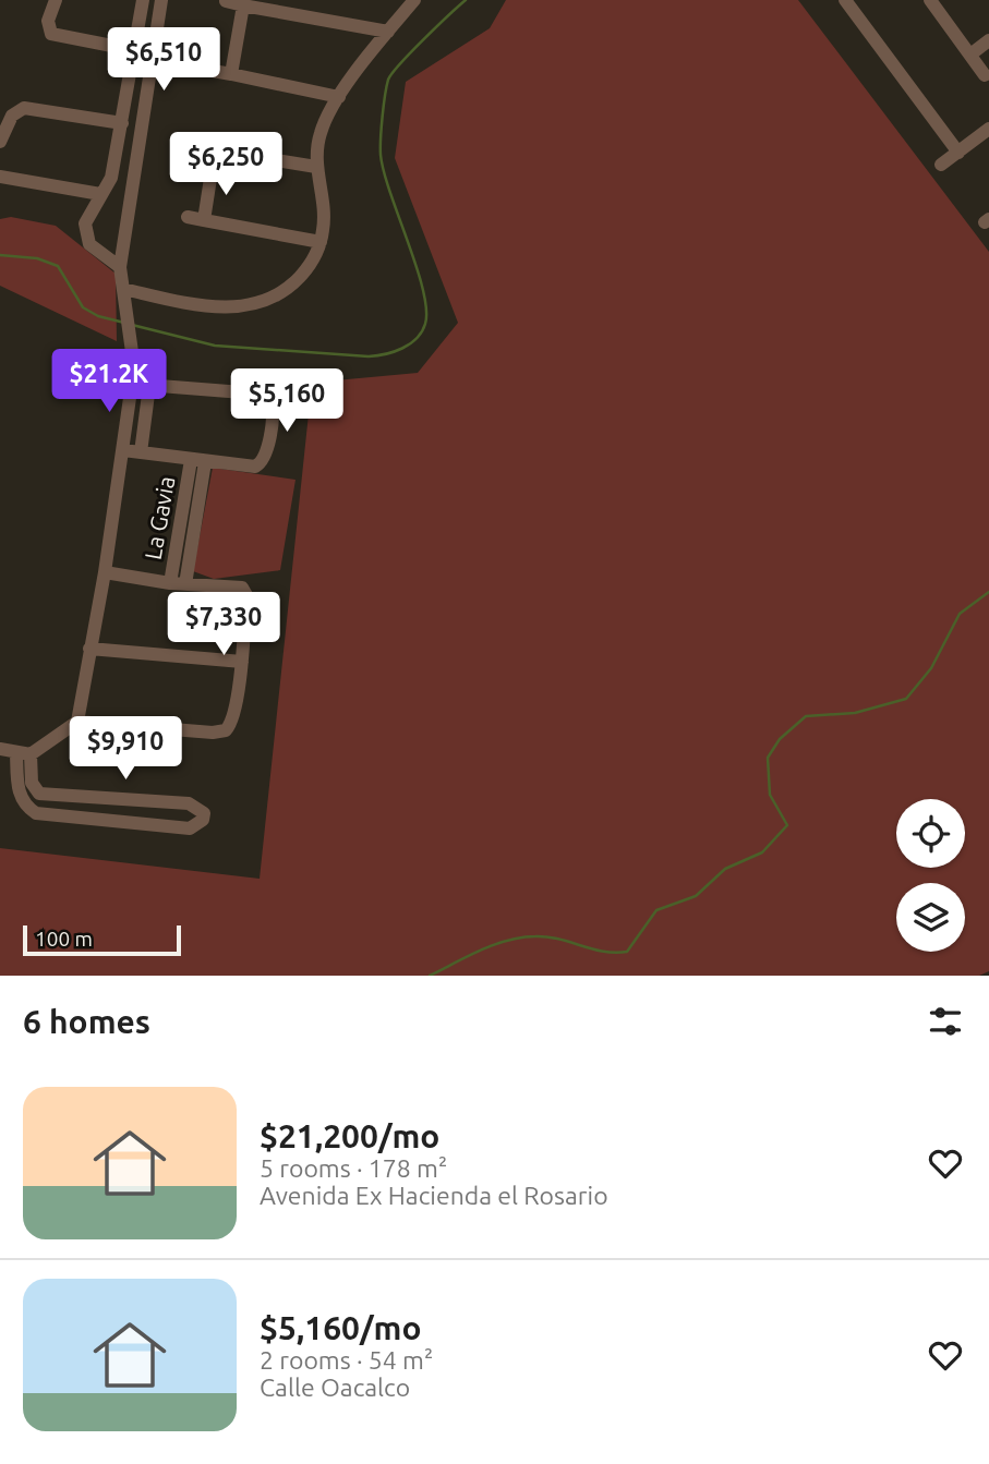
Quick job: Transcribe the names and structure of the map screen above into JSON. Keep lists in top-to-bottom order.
{
  "streets": {
    "street": ["La Gavia"]
  },
  "scale_bar": "100 m",
  "page": {
    "price": [
      "$6,510",
      "$6,250",
      "$21.2K",
      "$5,160",
      "$7,330",
      "$9,910"
    ],
    "scale": "100 m",
    "heading": "6 homes",
    "list": [
      {
        "name": "$21,200/mo",
        "note": "5 rooms · 178 m² · Avenida Ex Hacienda el Rosario"
      },
      {
        "name": "$5,160/mo",
        "note": "2 rooms · 54 m² · Calle Oacalco"
      }
    ]
  }
}
